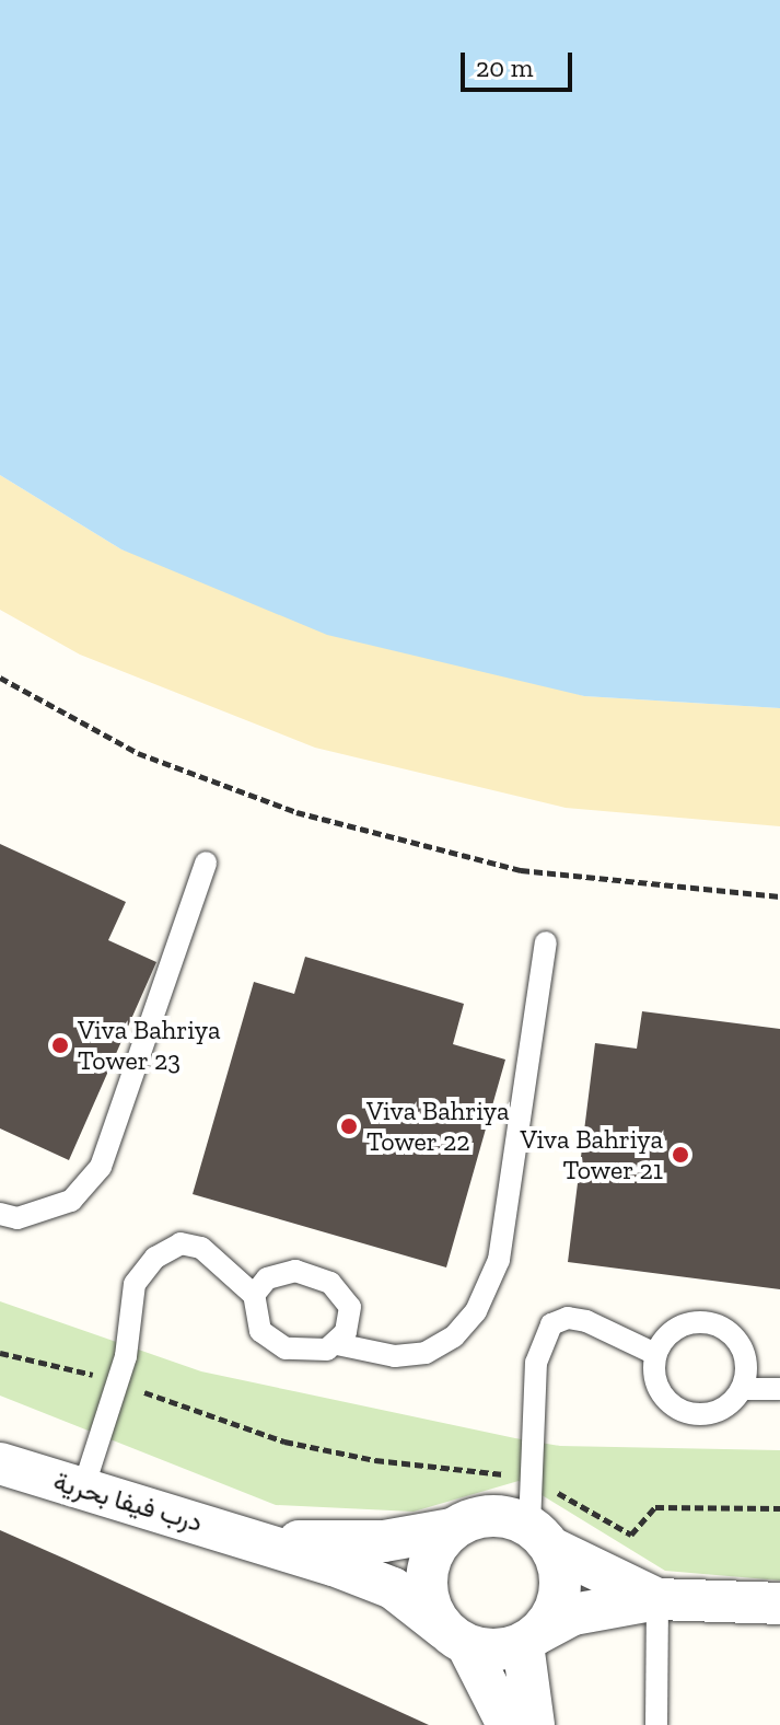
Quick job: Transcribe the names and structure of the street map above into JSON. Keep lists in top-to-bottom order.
{
  "streets": {
    "street": ["درب فيفا بحرية"]
  },
  "places": ["Viva Bahriya Tower 23", "Viva Bahriya Tower 22", "Viva Bahriya Tower 21"],
  "scale_bar": "20 m"
}
